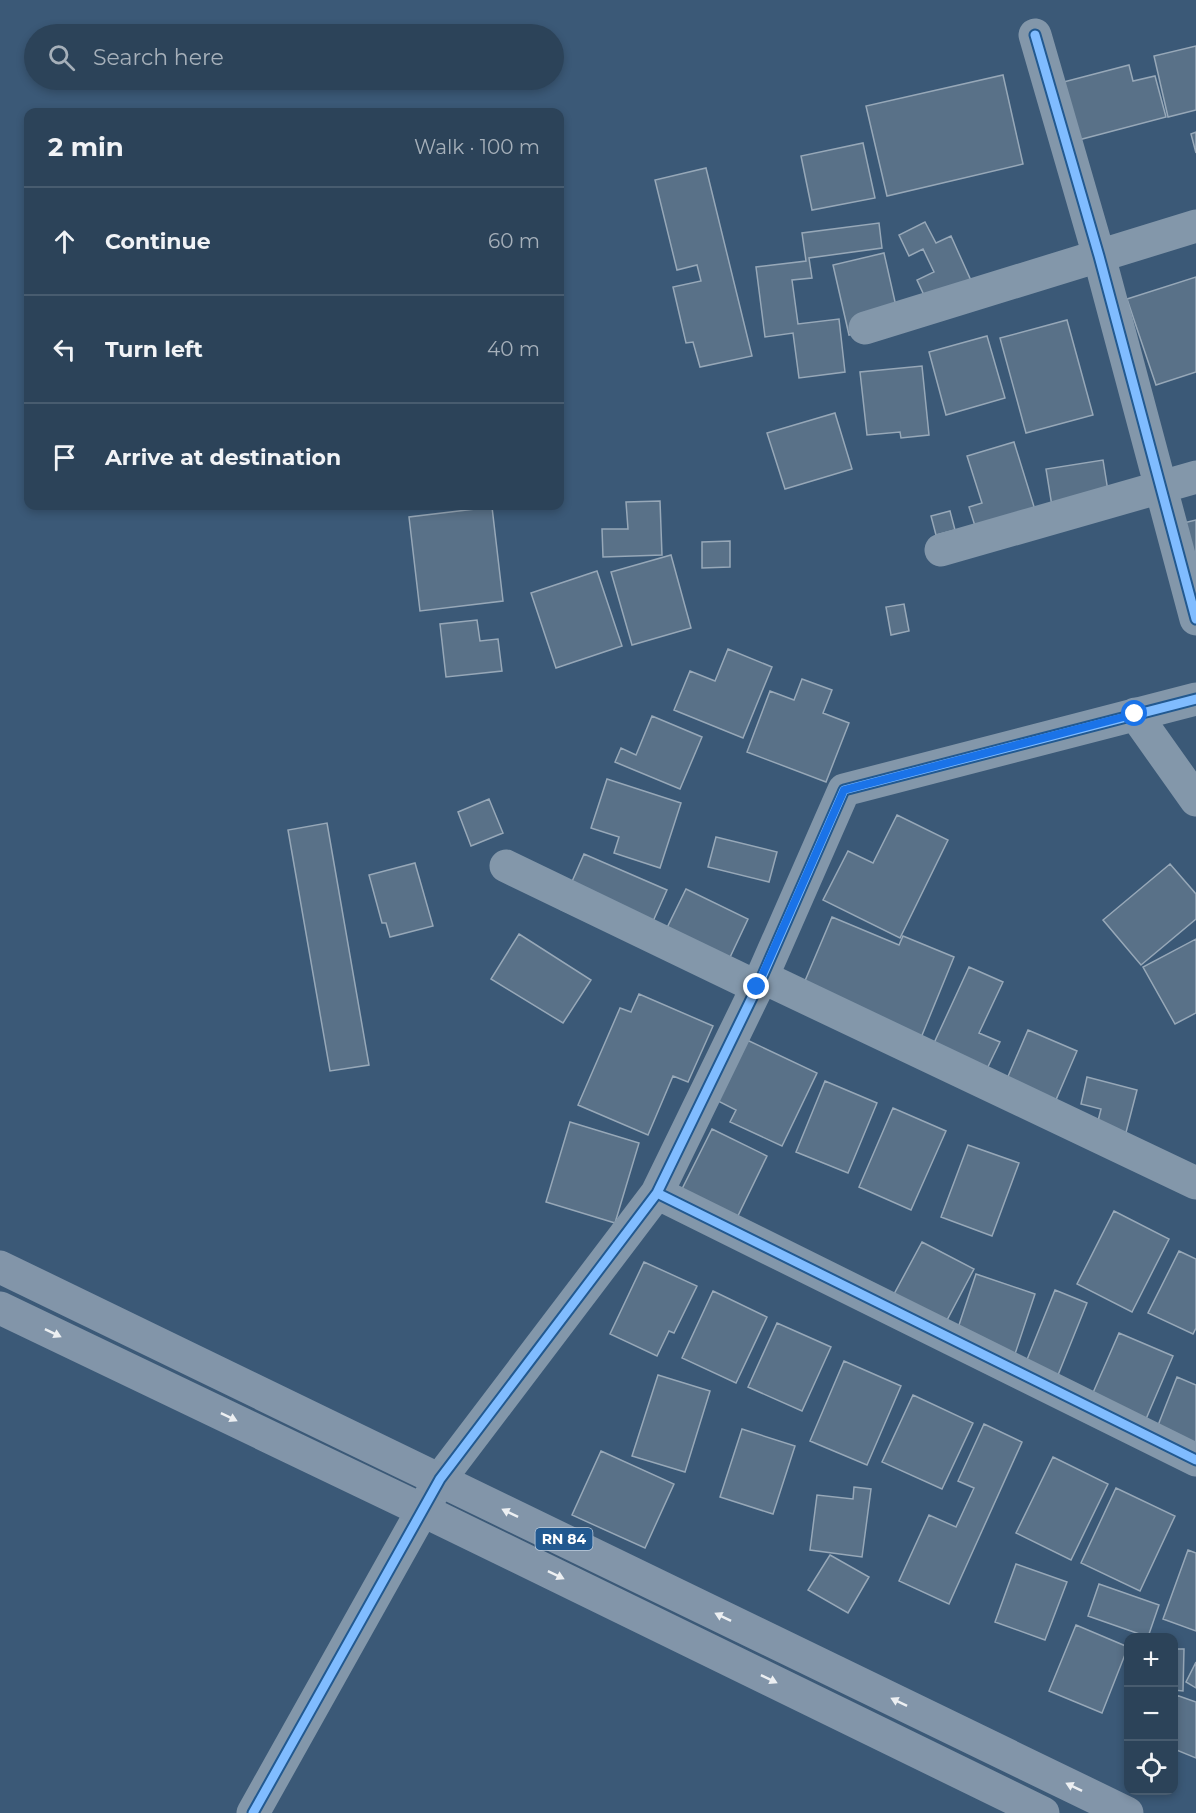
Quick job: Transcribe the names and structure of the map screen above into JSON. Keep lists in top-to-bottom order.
{
  "streets": {
    "main road": ["RN 84"]
  },
  "page": {
    "search": "Search here",
    "heading": ["2 min", "Walk · 100 m"],
    "list": [
      ["Continue", "60 m"],
      ["Turn left", "40 m"],
      "Arrive at destination"
    ],
    "map_buttons": ["+", "−"]
  }
}
